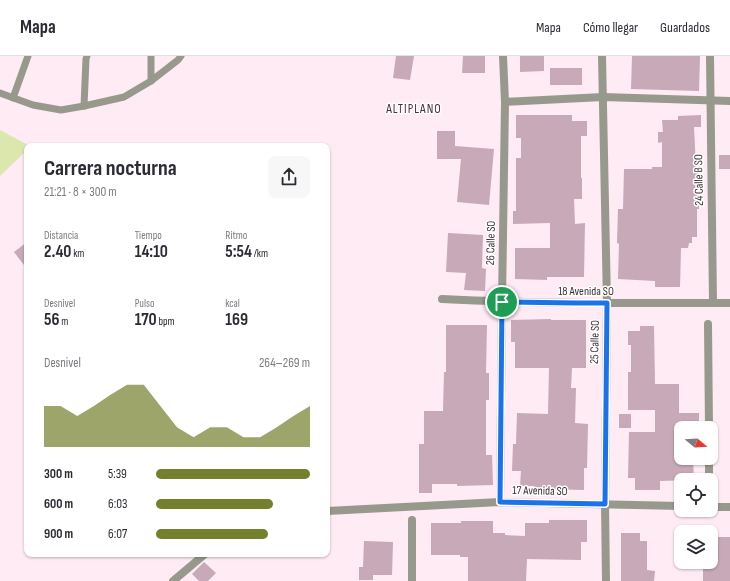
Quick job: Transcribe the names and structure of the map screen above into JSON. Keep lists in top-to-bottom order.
{
  "streets": {
    "street": [
      "24 Calle B SO",
      "26 Calle SO",
      "18 Avenida SO",
      "25 Calle SO",
      "17 Avenida SO"
    ]
  },
  "crossings": [
    ["24 Calle B SO", "18 Avenida SO"],
    ["26 Calle SO", "18 Avenida SO"],
    ["26 Calle SO", "17 Avenida SO"],
    ["18 Avenida SO", "25 Calle SO"],
    ["25 Calle SO", "17 Avenida SO"]
  ],
  "districts": ["ALTIPLANO"],
  "north": "right",
  "page": {
    "header": "Mapa",
    "nav": ["Mapa", "Cómo llegar", "Guardados"],
    "heading": ["Carrera nocturna", "21:21 · 8 × 300 m"],
    "stats": [
      ["Distancia", "2.40 km"],
      ["Tiempo", "14:10"],
      ["Ritmo", "5:54 /km"],
      ["Desnivel", "56 m"],
      ["Pulso", "170 bpm"],
      ["kcal", "169"]
    ],
    "chart": ["Desnivel", "264–269 m"],
    "list": [
      {
        "name": "300 m",
        "note": "5:39"
      },
      {
        "name": "600 m",
        "note": "6:03"
      },
      {
        "name": "900 m",
        "note": "6:07"
      }
    ]
  }
}
